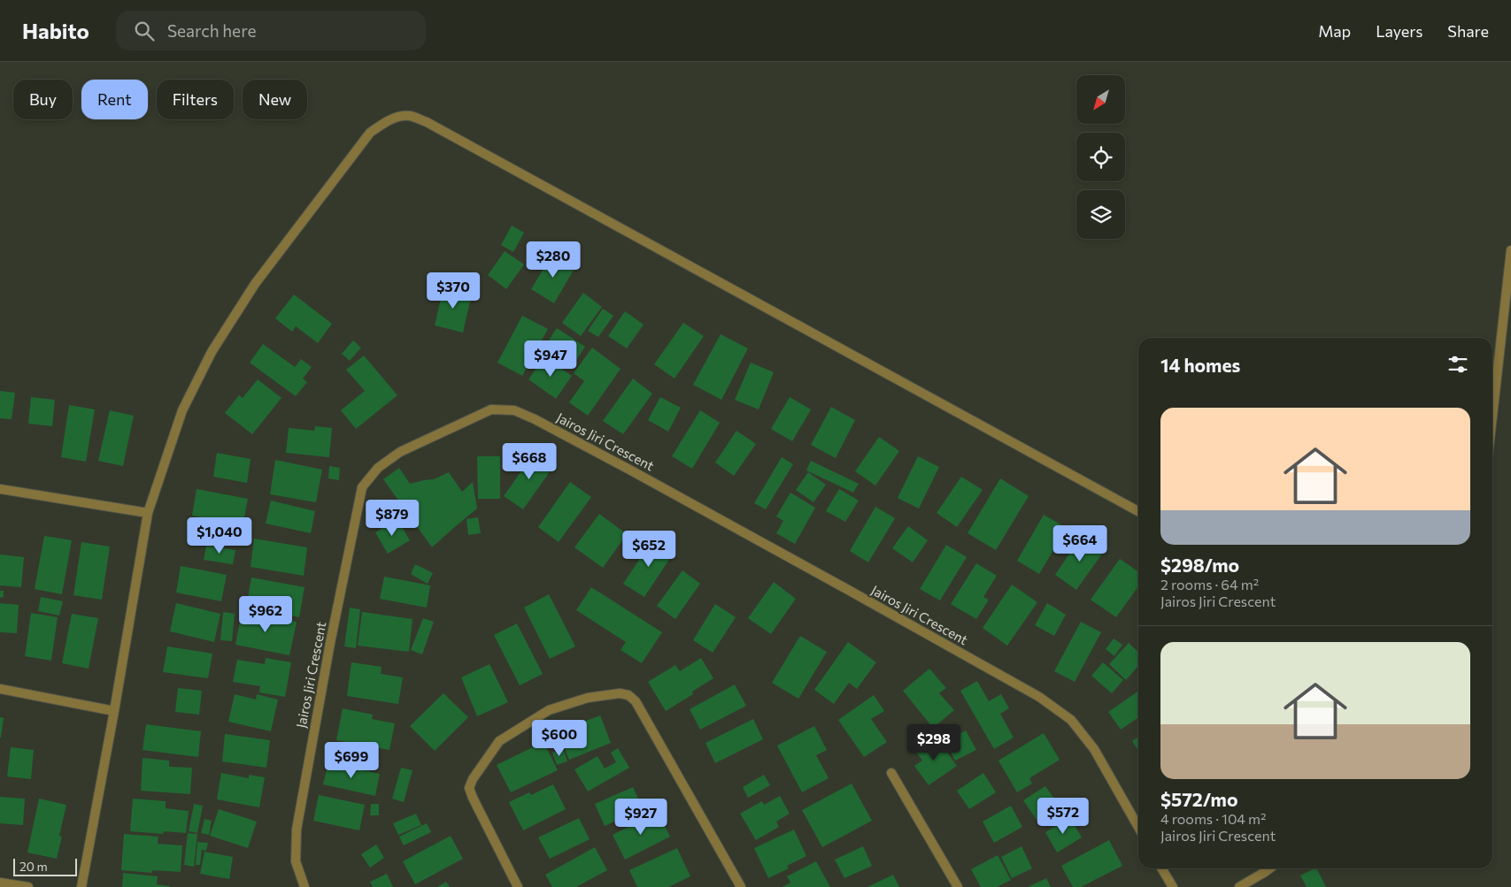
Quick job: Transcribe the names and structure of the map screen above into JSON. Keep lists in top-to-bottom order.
{
  "streets": {
    "street": ["Jairos Jiri Crescent"]
  },
  "scale_bar": "20 m",
  "north": "bottom left",
  "page": {
    "header": "Habito",
    "search": "Search here",
    "nav": ["Map", "Layers", "Share"],
    "chip": [
      "Buy",
      "Rent",
      "Filters",
      "New"
    ],
    "price": [
      "$280",
      "$370",
      "$947",
      "$668",
      "$879",
      "$1,040",
      "$664",
      "$652",
      "$962",
      "$600",
      "$298",
      "$699",
      "$572",
      "$927"
    ],
    "heading": "14 homes",
    "list": [
      {
        "name": "$298/mo",
        "note": "2 rooms · 64 m² · Jairos Jiri Crescent"
      },
      {
        "name": "$572/mo",
        "note": "4 rooms · 104 m² · Jairos Jiri Crescent"
      }
    ],
    "scale": "20 m"
  }
}
